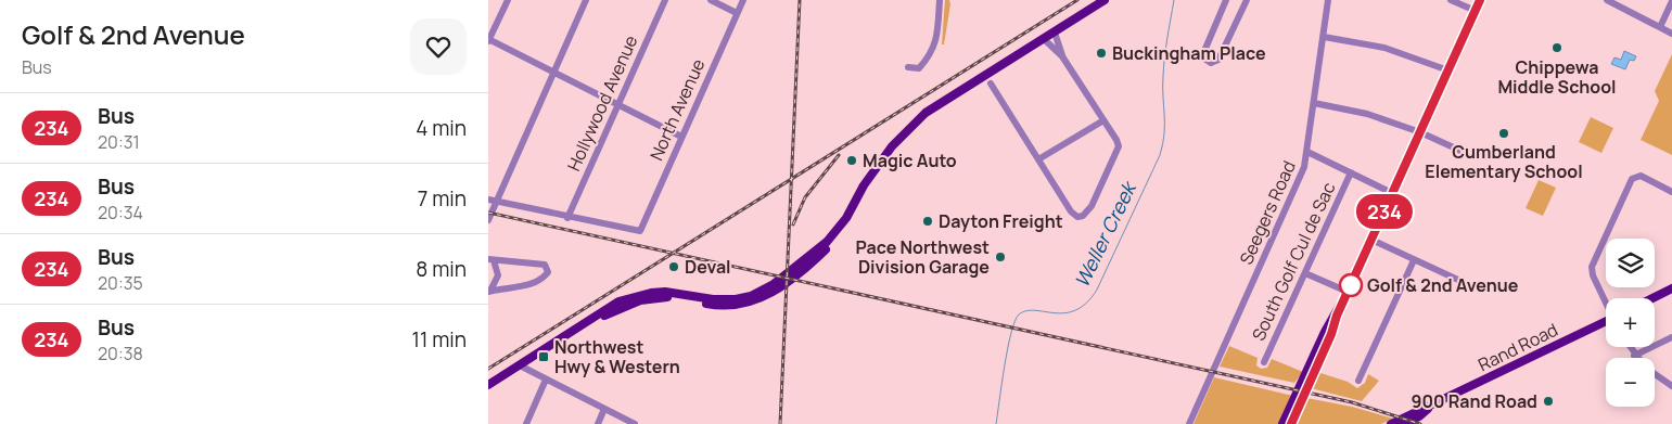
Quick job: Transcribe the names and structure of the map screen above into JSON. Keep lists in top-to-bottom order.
{
  "streets": {
    "main road": ["Rand Road"],
    "street": [
      "Hollywood Avenue",
      "North Avenue",
      "Seegers Road",
      "South Golf Cul de Sac"
    ]
  },
  "crossings": [
    ["Hollywood Avenue", "North Avenue"]
  ],
  "water": ["Weller Creek"],
  "places": {
    "other": [
      "Chippewa Middle School",
      "Buckingham Place",
      "Cumberland Elementary School",
      "Magic Auto",
      "Dayton Freight",
      "Pace Northwest Division Garage",
      "Deval",
      "Golf & 2nd Avenue",
      "900 Rand Road"
    ],
    "transit": ["Northwest Hwy & Western"]
  },
  "lines": ["bus line 234"],
  "page": {
    "heading": ["Golf & 2nd Avenue", "Bus"],
    "on_map": "234",
    "list": [
      {
        "mark": "234",
        "name": "Bus",
        "note": "20:31",
        "value": "4 min"
      },
      {
        "mark": "234",
        "name": "Bus",
        "note": "20:34",
        "value": "7 min"
      },
      {
        "mark": "234",
        "name": "Bus",
        "note": "20:35",
        "value": "8 min"
      },
      {
        "mark": "234",
        "name": "Bus",
        "note": "20:38",
        "value": "11 min"
      }
    ],
    "map_buttons": ["+", "−"]
  }
}
